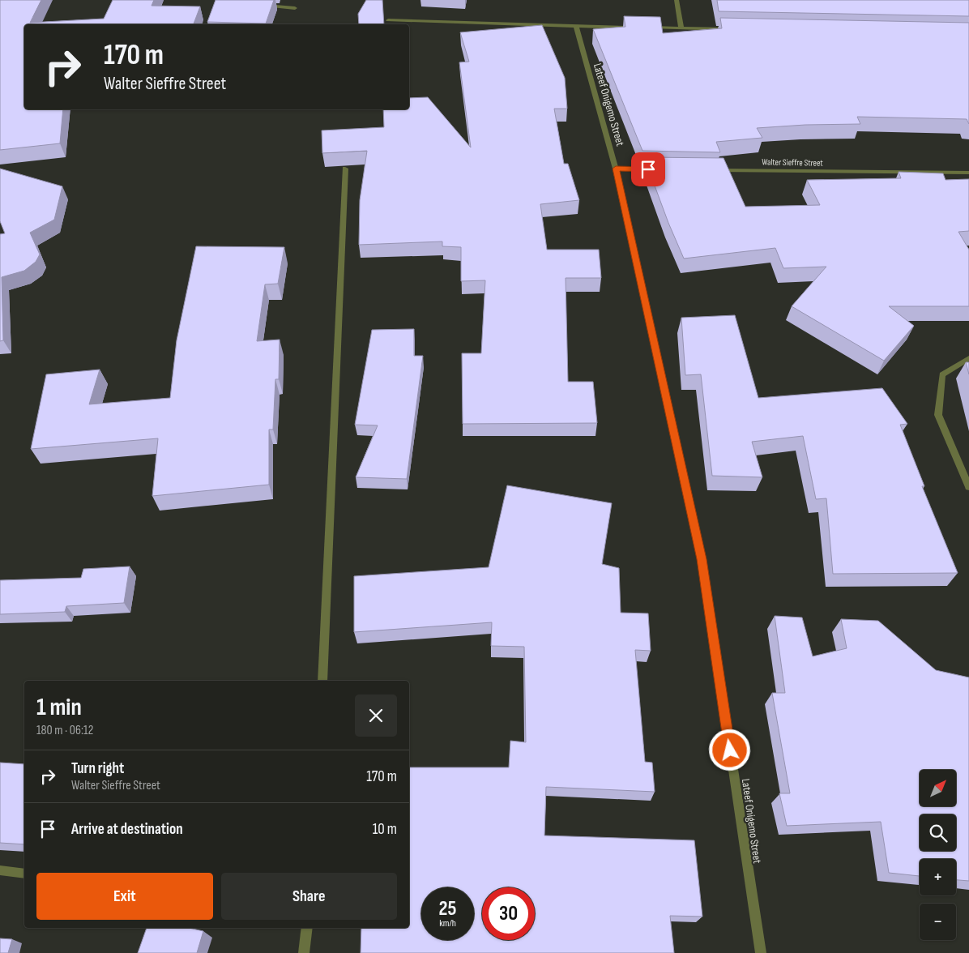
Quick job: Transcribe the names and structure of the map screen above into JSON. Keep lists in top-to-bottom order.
{
  "streets": {
    "street": ["Lateef Onigemo Street", "Walter Sieffre Street"]
  },
  "north": "top right",
  "page": {
    "turn": ["170 m", "Walter Sieffre Street"],
    "heading": ["1 min", "180 m · 06:12"],
    "list": [
      {
        "name": "Turn right",
        "note": "Walter Sieffre Street",
        "value": "170 m"
      },
      {
        "name": "Arrive at destination",
        "value": "10 m"
      }
    ],
    "map_buttons": ["+", "−"],
    "buttons": ["Exit", "Share"],
    "speed": "25 km/h",
    "limit": "30"
  }
}
